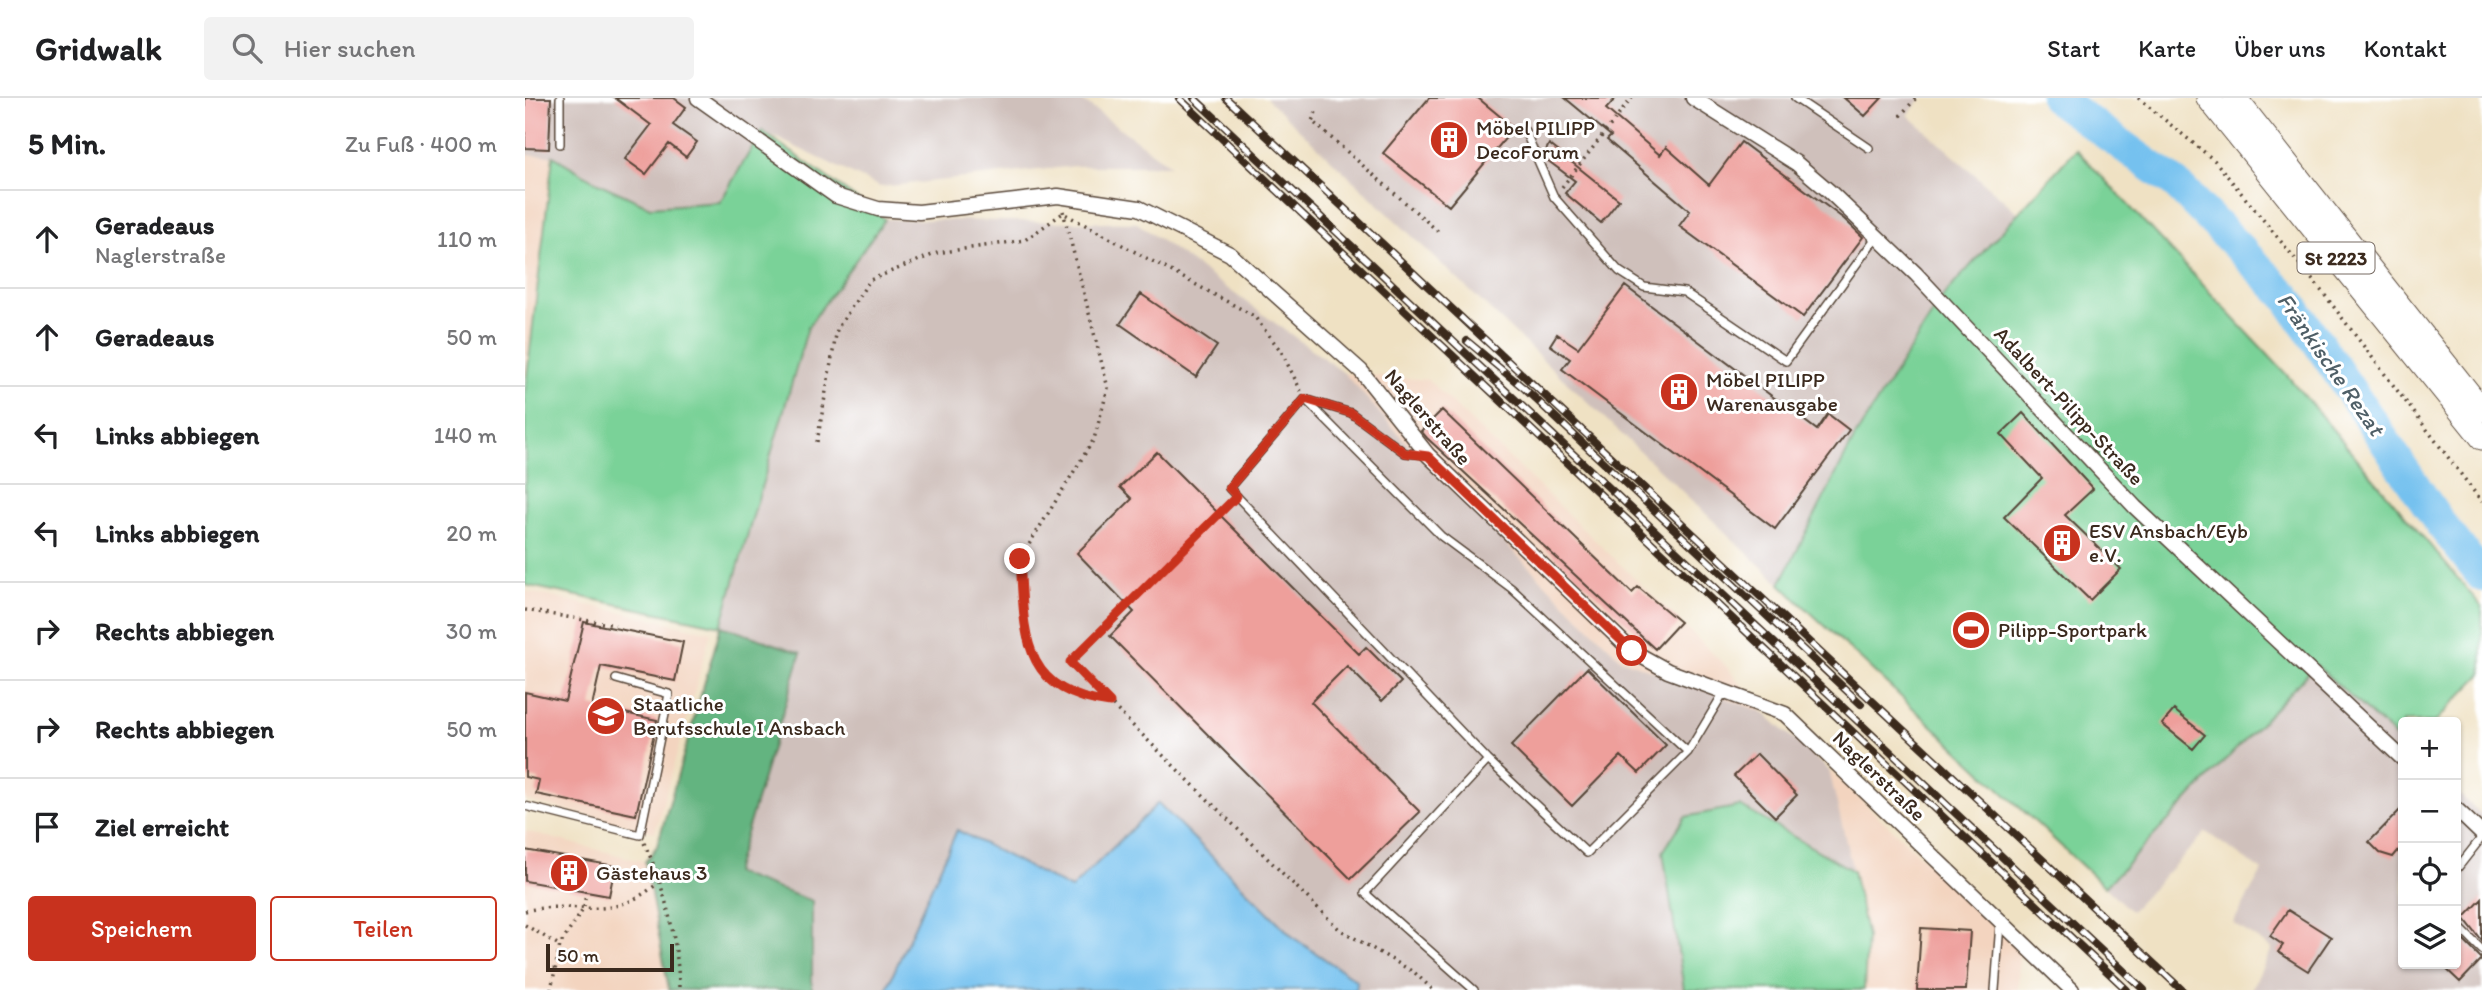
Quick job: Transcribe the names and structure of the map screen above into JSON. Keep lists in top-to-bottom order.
{
  "streets": {
    "main road": ["St 2223"],
    "street": ["Adalbert-Pilipp-Straße", "Naglerstraße"]
  },
  "water": ["Fränkische Rezat"],
  "places": {
    "building": [
      "Möbel PILIPP DecoForum",
      "Möbel PILIPP Warenausgabe",
      "ESV Ansbach/Eyb e.V.",
      "Gästehaus 3"
    ],
    "sports": ["Pilipp-Sportpark"],
    "school or university": ["Staatliche Berufsschule I Ansbach"]
  },
  "scale_bar": "50 m",
  "page": {
    "header": "Gridwalk",
    "search": "Hier suchen",
    "nav": [
      "Start",
      "Karte",
      "Über uns",
      "Kontakt"
    ],
    "heading": ["5 Min.", "Zu Fuß · 400 m"],
    "list": [
      ["Geradeaus", "Naglerstraße", "110 m"],
      ["Geradeaus", "50 m"],
      ["Links abbiegen", "140 m"],
      ["Links abbiegen", "20 m"],
      ["Rechts abbiegen", "30 m"],
      ["Rechts abbiegen", "50 m"],
      "Ziel erreicht"
    ],
    "map_buttons": ["+", "−"],
    "buttons": ["Speichern", "Teilen"],
    "scale": "50 m"
  }
}
